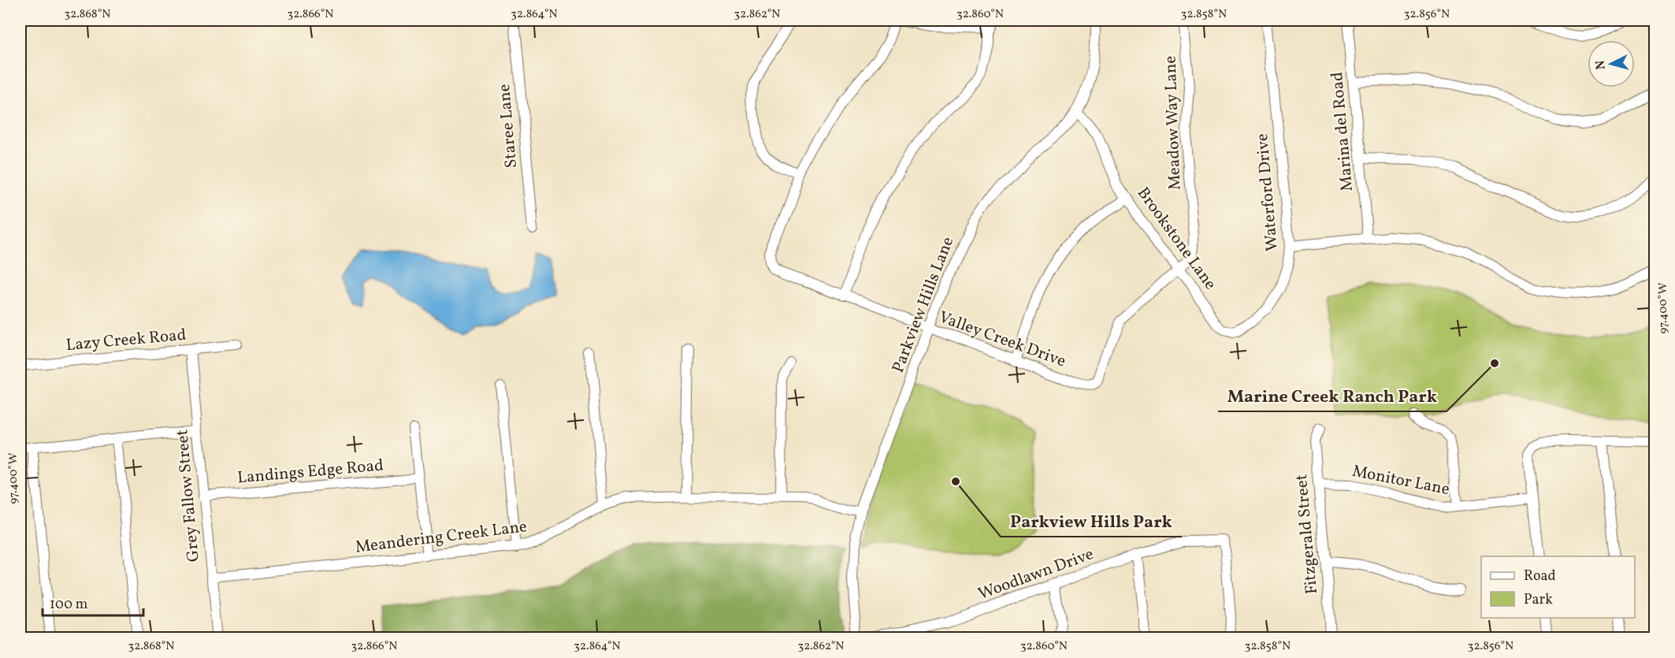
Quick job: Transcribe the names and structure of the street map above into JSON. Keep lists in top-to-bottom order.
{
  "streets": {
    "street": [
      "Meadow Way Lane",
      "Staree Lane",
      "Marina del Road",
      "Waterford Drive",
      "Brookstone Lane",
      "Parkview Hills Lane",
      "Valley Creek Drive",
      "Lazy Creek Road",
      "Landings Edge Road",
      "Monitor Lane",
      "Grey Fallow Street",
      "Fitzgerald Street",
      "Meandering Creek Lane",
      "Woodlawn Drive"
    ]
  },
  "crossings": [
    ["Meadow Way Lane", "Brookstone Lane"],
    ["Meadow Way Lane", "Valley Creek Drive"],
    ["Waterford Drive", "Brookstone Lane"],
    ["Brookstone Lane", "Parkview Hills Lane"],
    ["Parkview Hills Lane", "Valley Creek Drive"],
    ["Parkview Hills Lane", "Meandering Creek Lane"],
    ["Parkview Hills Lane", "Woodlawn Drive"],
    ["Lazy Creek Road", "Grey Fallow Street"],
    ["Landings Edge Road", "Grey Fallow Street"],
    ["Monitor Lane", "Fitzgerald Street"],
    ["Grey Fallow Street", "Meandering Creek Lane"]
  ],
  "places": ["Marine Creek Ranch Park", "Parkview Hills Park"],
  "legend": ["Road", "Park"],
  "scale_bar": "100 m",
  "north": "left",
  "coordinates": [
    "32.868°N",
    "32.866°N",
    "32.864°N",
    "32.862°N",
    "32.860°N",
    "32.858°N",
    "32.856°N",
    "97.400°W"
  ]
}
